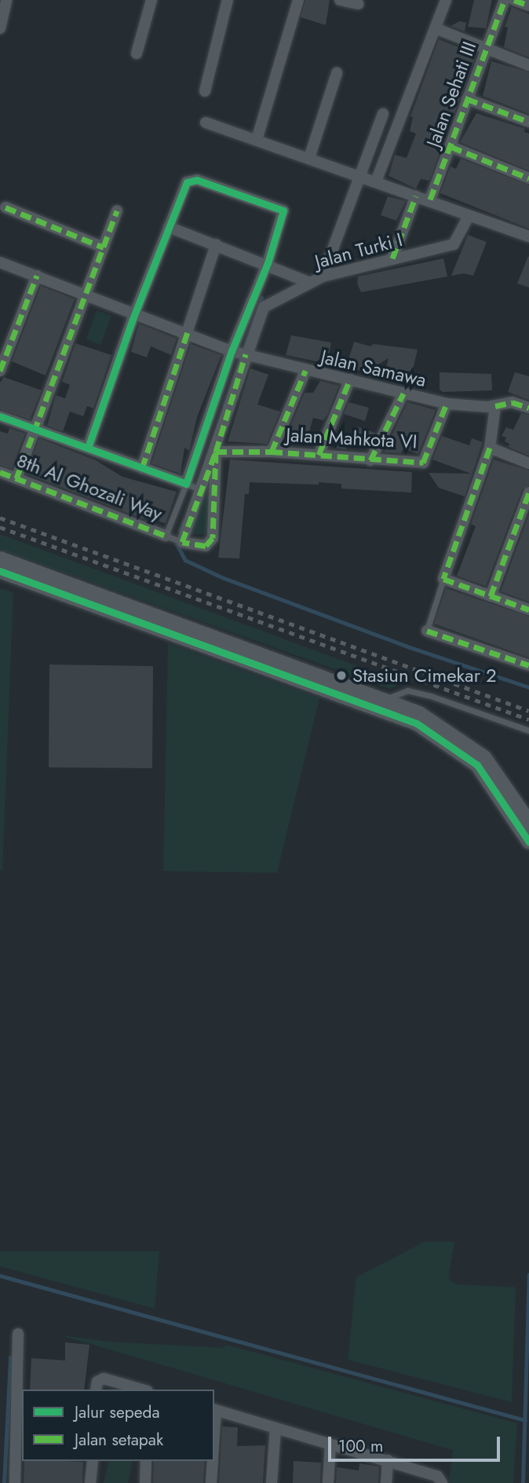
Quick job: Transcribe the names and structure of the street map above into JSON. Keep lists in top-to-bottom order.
{
  "streets": {
    "street": [
      "Jalan Sehati III",
      "Jalan Turki I",
      "Jalan Samawa",
      "Jalan Mahkota VI",
      "8th Al Ghozali Way"
    ]
  },
  "crossings": [
    ["Jalan Turki I", "Jalan Samawa"],
    ["Jalan Samawa", "Jalan Mahkota VI"],
    ["Jalan Mahkota VI", "8th Al Ghozali Way"]
  ],
  "places": ["Stasiun Cimekar 2"],
  "legend": ["Jalur sepeda", "Jalan setapak"],
  "scale_bar": "100 m"
}
